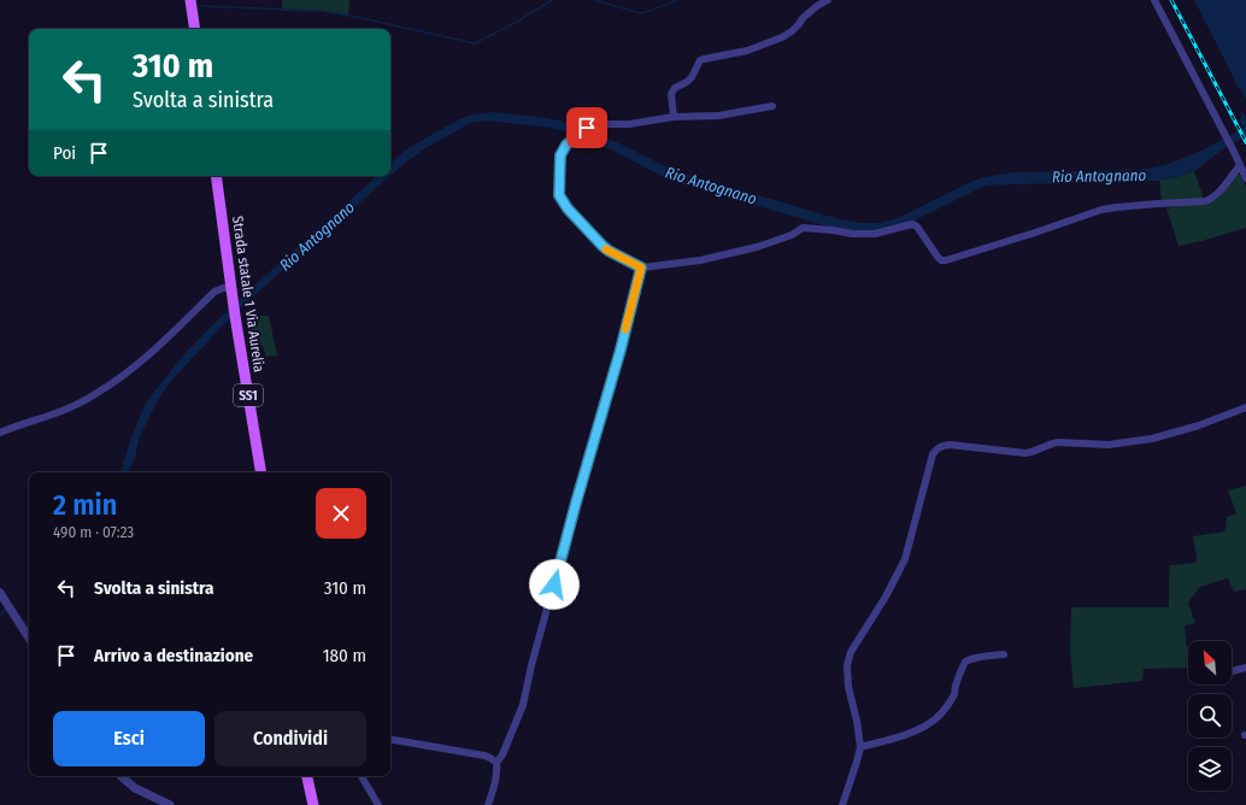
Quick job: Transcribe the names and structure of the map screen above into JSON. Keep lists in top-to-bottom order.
{
  "streets": {
    "main road": ["Strada statale 1 Via Aurelia", "SS1"]
  },
  "water": ["Rio Antognano"],
  "north": "top left",
  "page": {
    "turn": ["310 m", "Svolta a sinistra"],
    "then": "Poi",
    "heading": ["2 min", "490 m · 07:23"],
    "list": [
      {
        "name": "Svolta a sinistra",
        "value": "310 m"
      },
      {
        "name": "Arrivo a destinazione",
        "value": "180 m"
      }
    ],
    "buttons": ["Esci", "Condividi"]
  }
}
